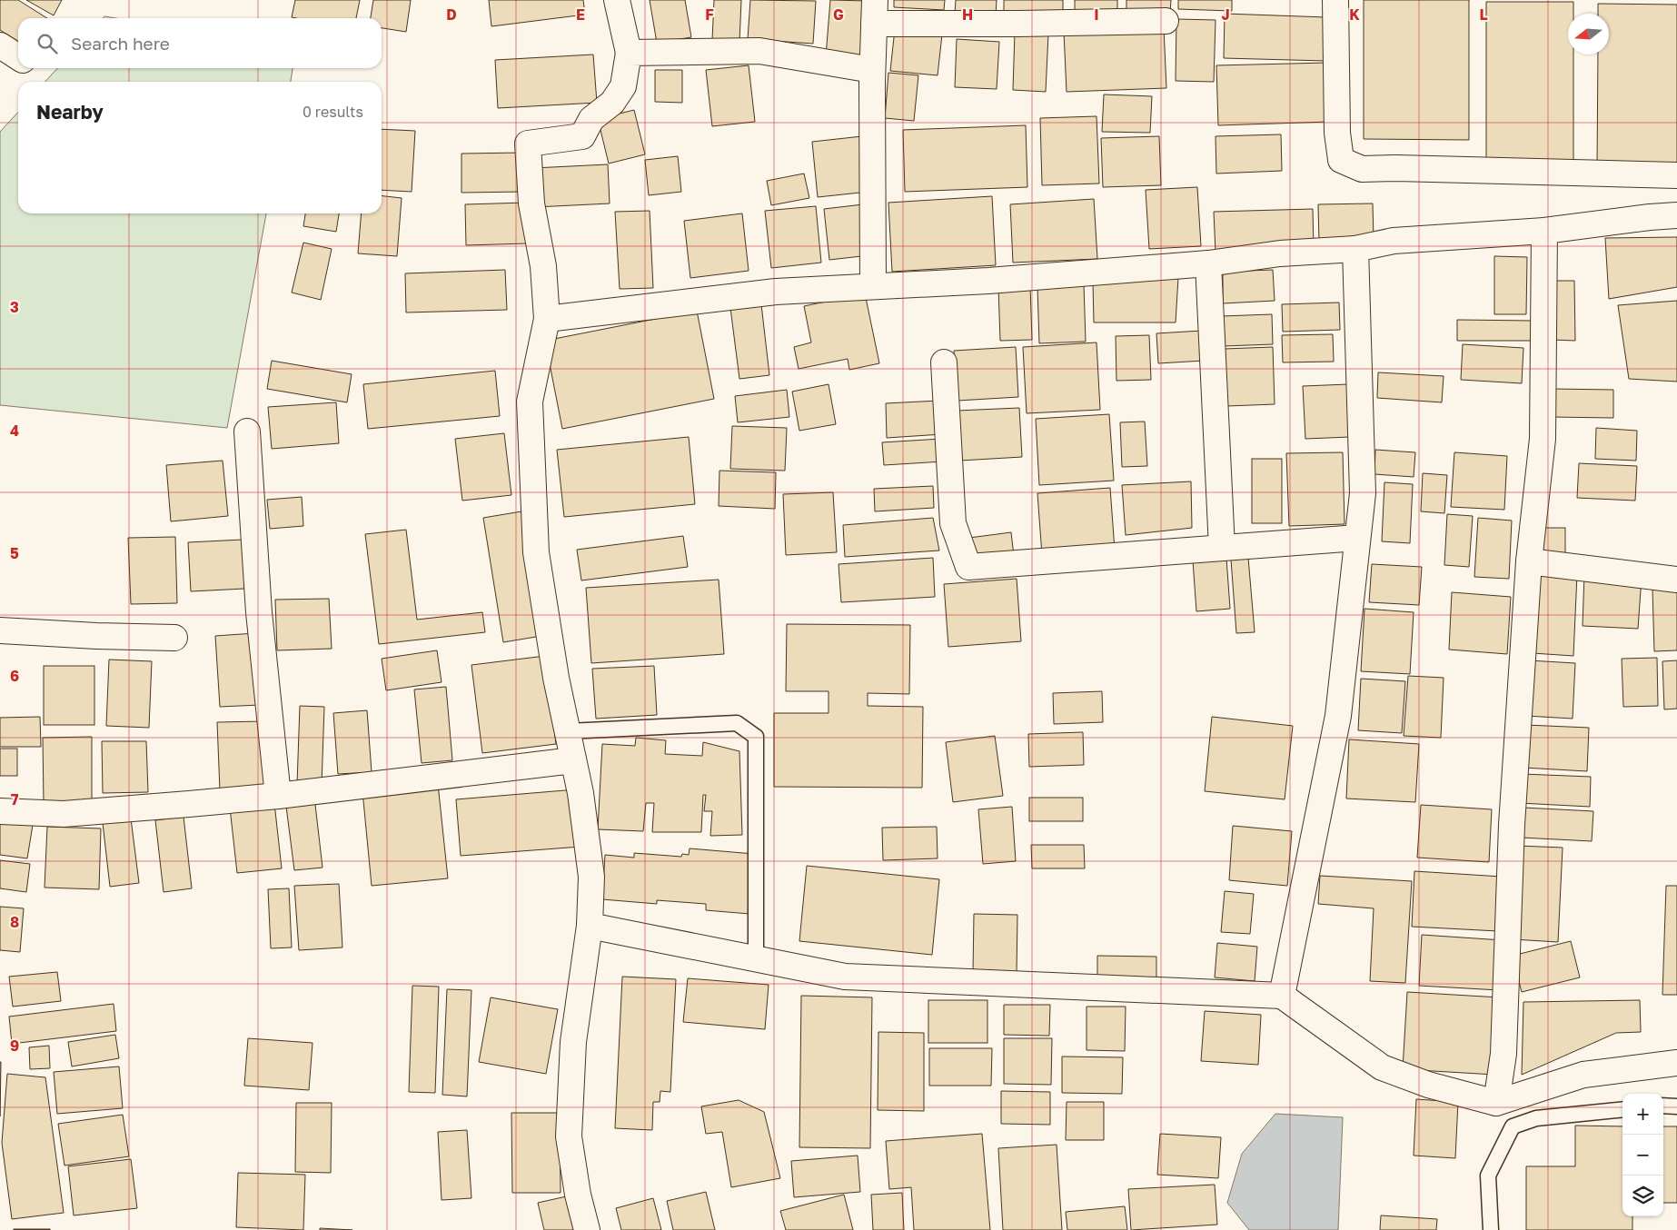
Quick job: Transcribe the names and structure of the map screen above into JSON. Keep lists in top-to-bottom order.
{
  "north": "left",
  "page": {
    "search": "Search here",
    "heading": ["Nearby", "0 results"],
    "map_buttons": ["+", "−"]
  },
  "grid": {
    "columns": [
      "D",
      "E",
      "F",
      "G",
      "H",
      "I",
      "J",
      "K",
      "L"
    ],
    "rows": [
      "3",
      "4",
      "5",
      "6",
      "7",
      "8",
      "9"
    ]
  }
}
